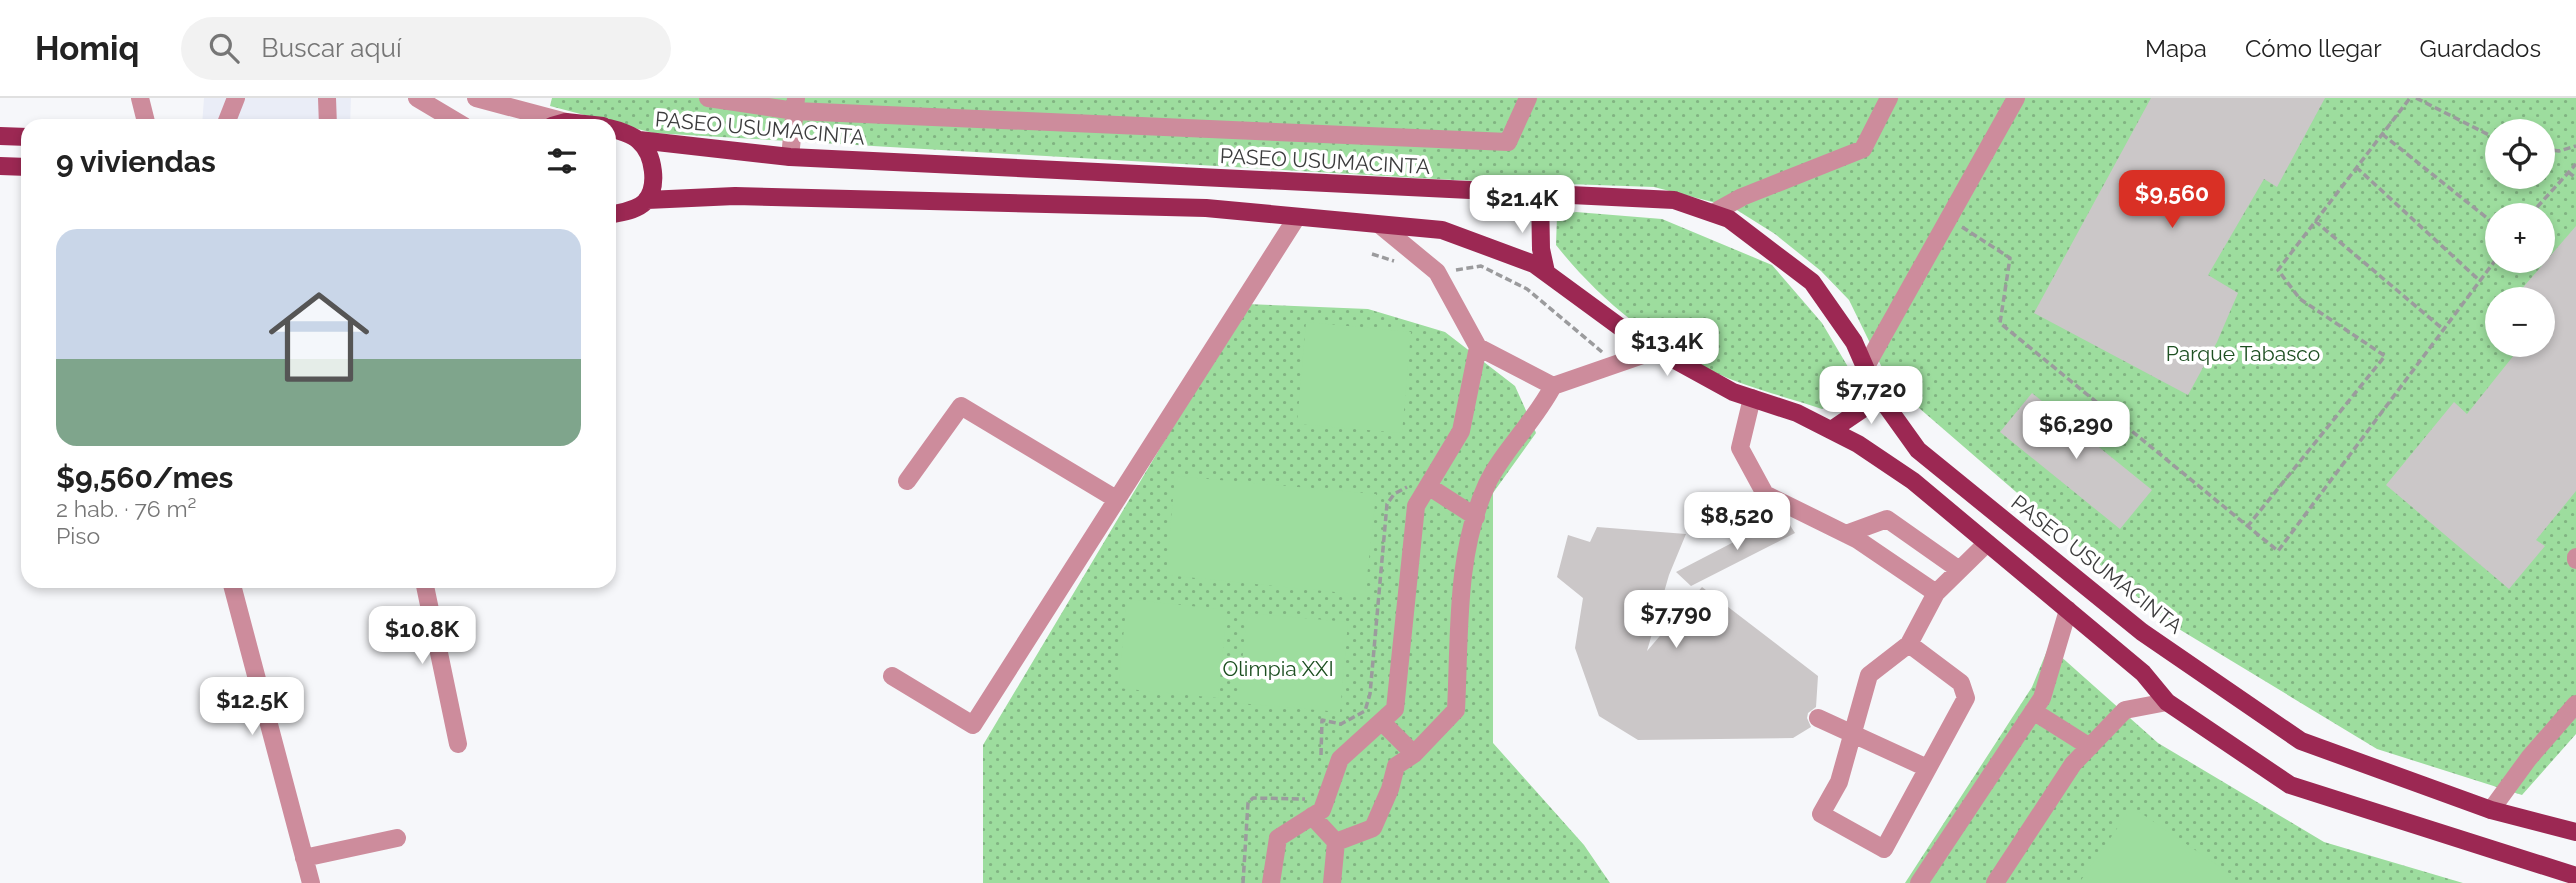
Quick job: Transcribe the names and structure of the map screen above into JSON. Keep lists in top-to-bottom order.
{
  "streets": {
    "main road": ["PASEO USUMACINTA"]
  },
  "parks": ["Parque Tabasco", "Olimpia XXI"],
  "page": {
    "header": "Homiq",
    "search": "Buscar aquí",
    "nav": ["Mapa", "Cómo llegar", "Guardados"],
    "map_buttons": ["+", "−"],
    "heading": "9 viviendas",
    "price": [
      "$9,560",
      "$21.4K",
      "$13.4K",
      "$7,720",
      "$6,290",
      "$8,520",
      "$7,790",
      "$10.8K",
      "$12.5K"
    ],
    "list": [
      {
        "name": "$9,560/mes",
        "note": "2 hab. · 76 m² · Piso"
      }
    ]
  }
}
